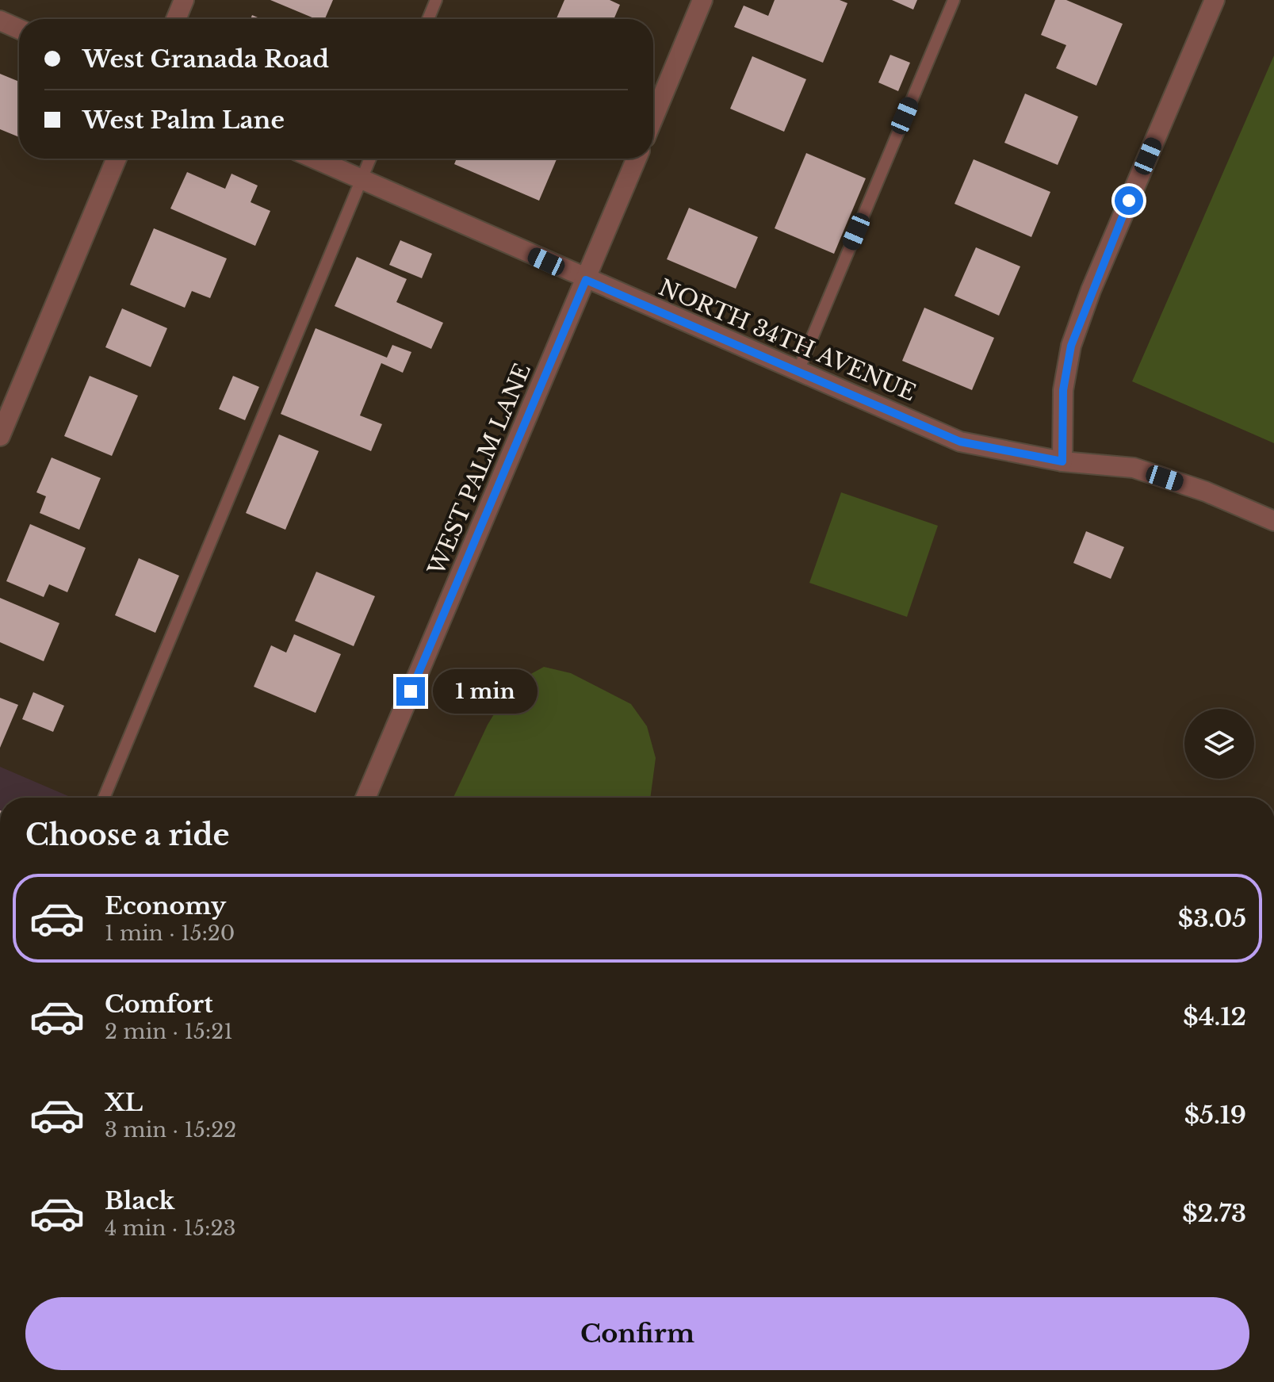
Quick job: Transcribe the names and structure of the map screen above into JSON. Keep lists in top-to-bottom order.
{
  "streets": {
    "street": ["NORTH 34TH AVENUE", "WEST PALM LANE"]
  },
  "crossings": [
    ["NORTH 34TH AVENUE", "WEST PALM LANE"]
  ],
  "page": {
    "banner": ["West Granada Road", "West Palm Lane"],
    "bubble": "1 min",
    "heading": "Choose a ride",
    "list": [
      {
        "name": "Economy",
        "note": "1 min · 15:20",
        "value": "$3.05"
      },
      {
        "name": "Comfort",
        "note": "2 min · 15:21",
        "value": "$4.12"
      },
      {
        "name": "XL",
        "note": "3 min · 15:22",
        "value": "$5.19"
      },
      {
        "name": "Black",
        "note": "4 min · 15:23",
        "value": "$2.73"
      }
    ],
    "buttons": "Confirm"
  }
}
